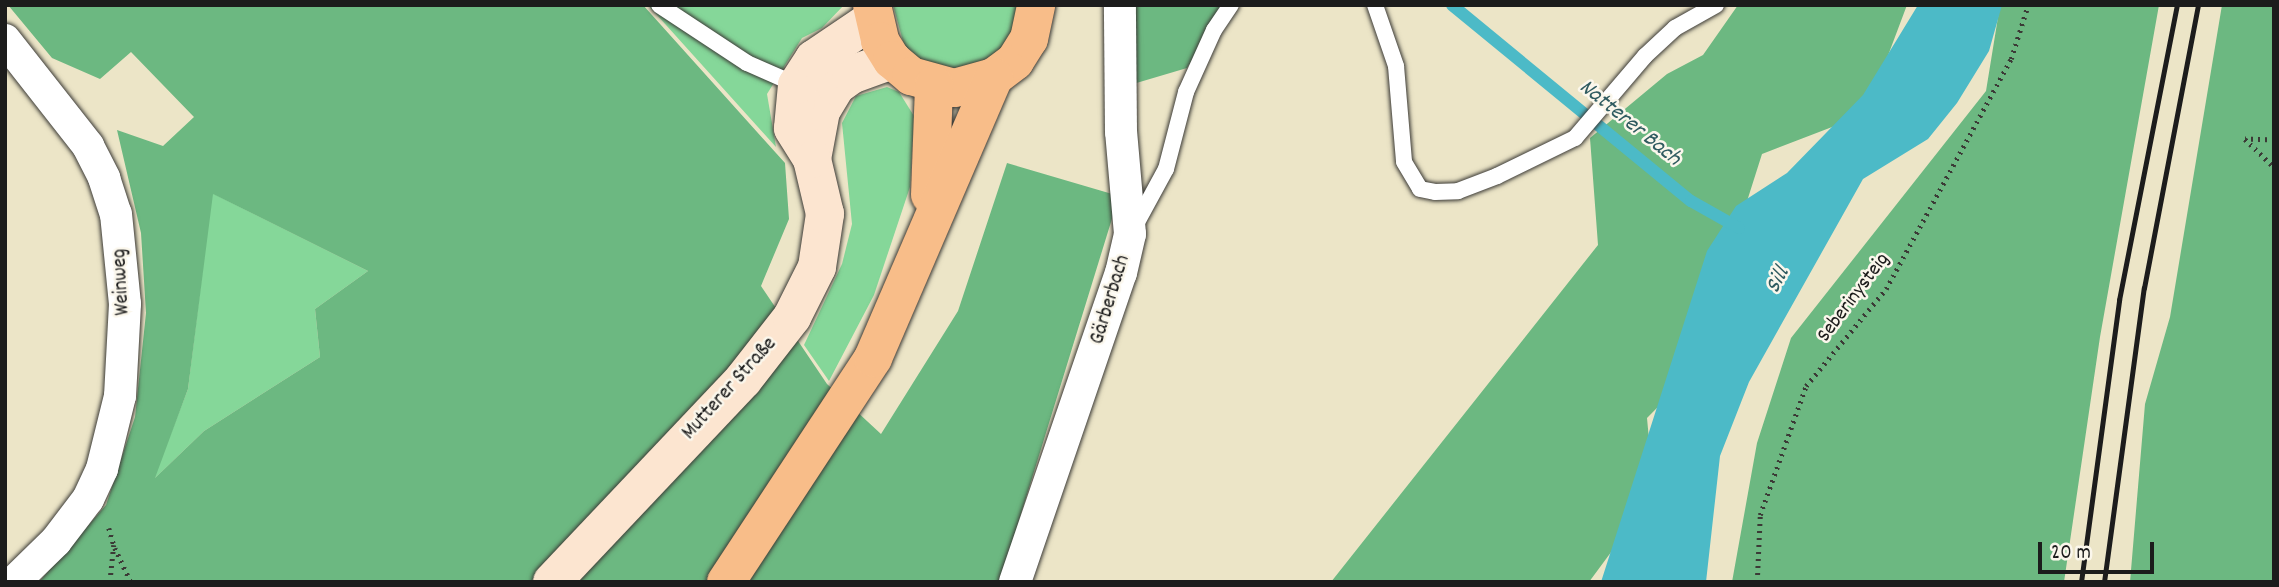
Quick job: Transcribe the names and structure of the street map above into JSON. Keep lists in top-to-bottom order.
{
  "streets": {
    "main road": ["Mutterer Straße"],
    "street": ["Weinweg", "Gärberbach"],
    "path": ["Seberinysteig"]
  },
  "water": ["Natterer Bach", "Sill"],
  "scale_bar": "20 m"
}
